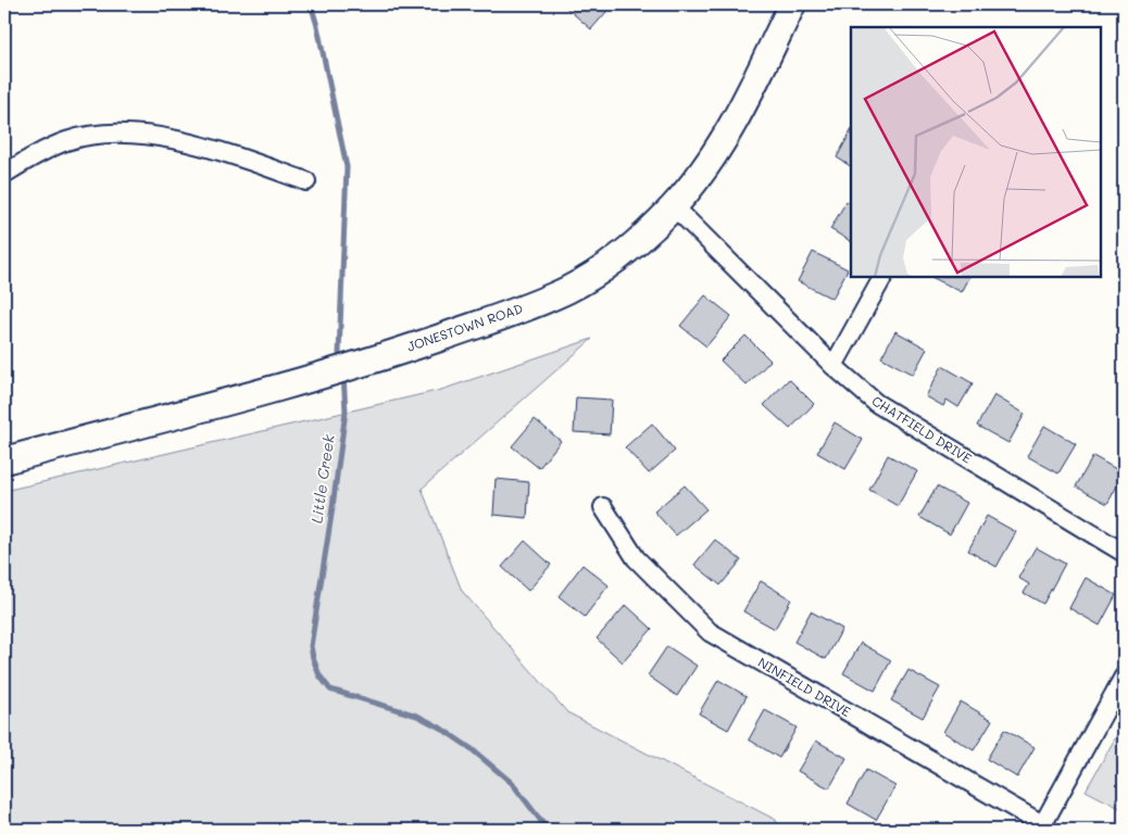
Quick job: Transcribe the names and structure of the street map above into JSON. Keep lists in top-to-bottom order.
{
  "streets": {
    "main road": ["JONESTOWN ROAD"],
    "street": ["CHATFIELD DRIVE", "NINFIELD DRIVE"]
  },
  "crossings": [
    ["JONESTOWN ROAD", "CHATFIELD DRIVE"]
  ],
  "water": ["Little Creek"]
}
